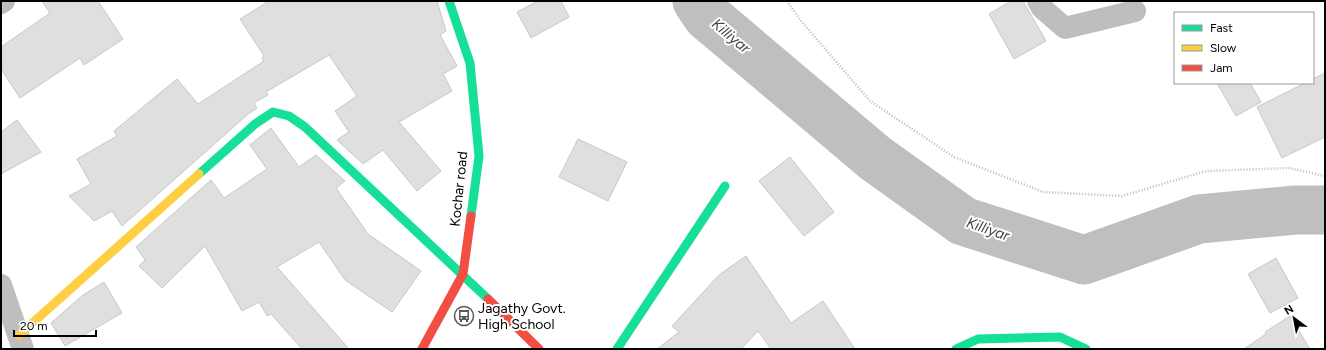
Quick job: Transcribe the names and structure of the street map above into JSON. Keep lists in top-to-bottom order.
{
  "streets": {
    "street": ["Kochar road"]
  },
  "water": ["Killiyar"],
  "places": {
    "bus stop": ["Jagathy Govt. High School"]
  },
  "legend": ["Fast", "Slow", "Jam"],
  "scale_bar": "20 m",
  "north": "top left"
}
